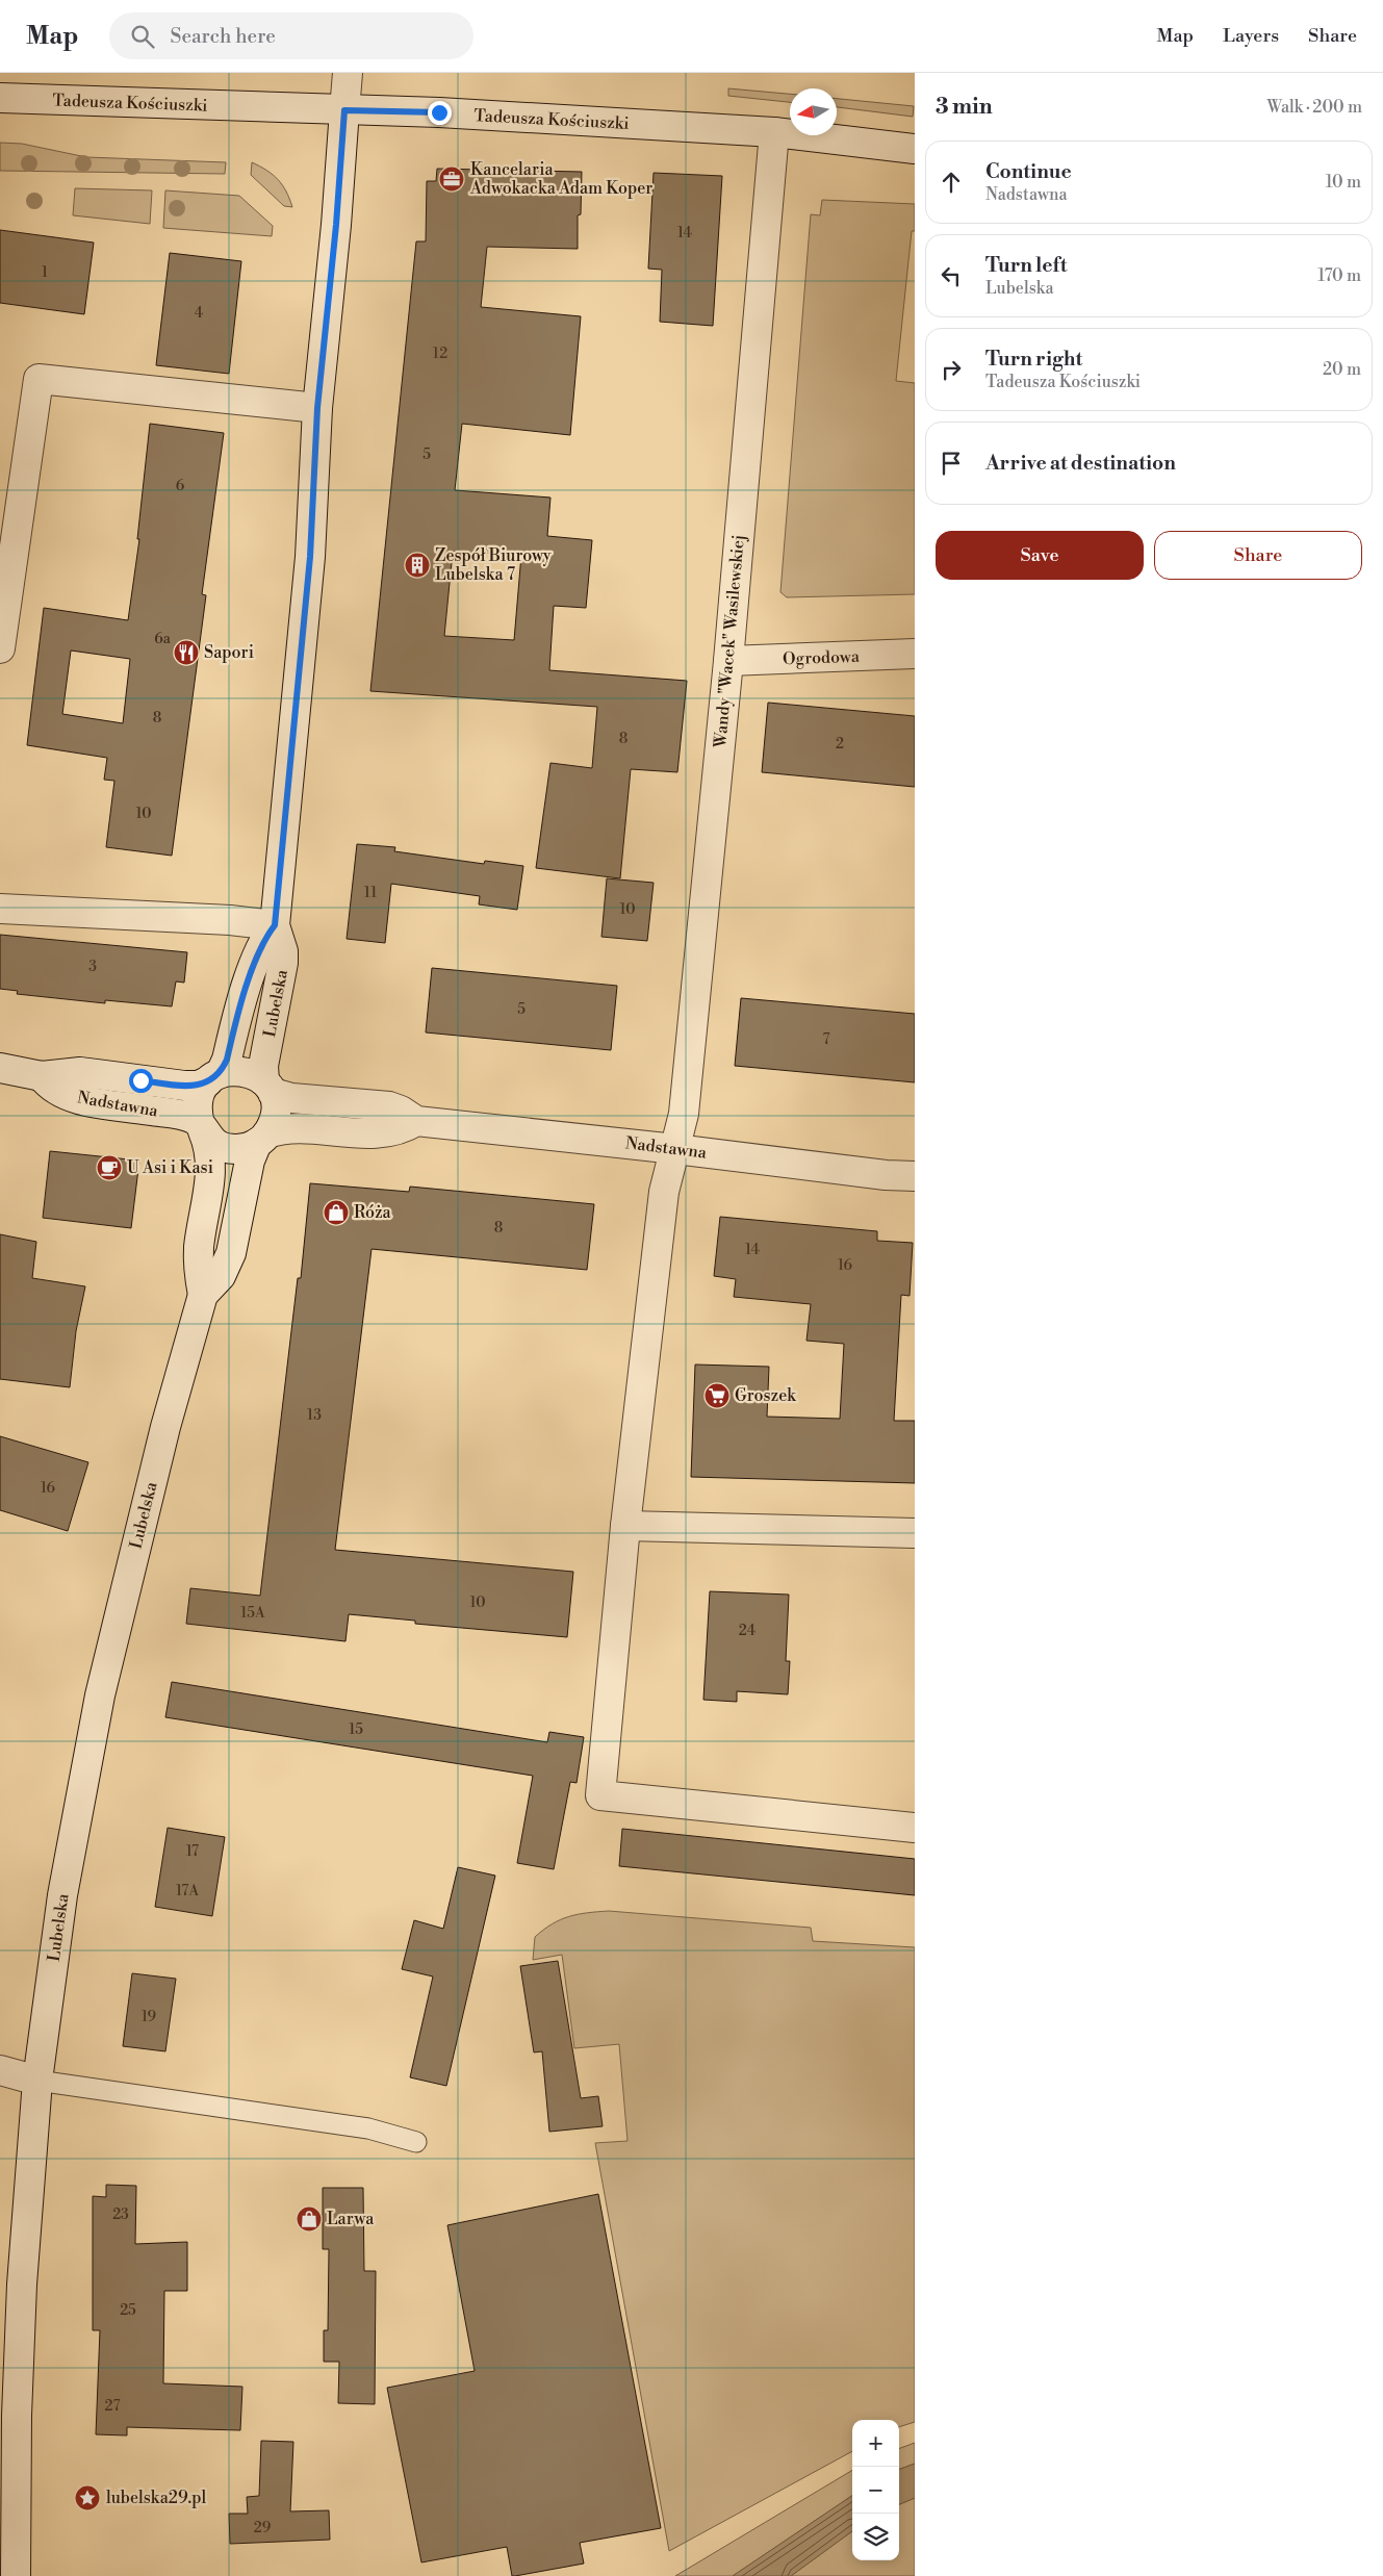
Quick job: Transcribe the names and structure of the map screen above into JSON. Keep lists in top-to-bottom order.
{
  "streets": {
    "street": [
      "Tadeusza Kościuszki",
      "Wandy \"Wacek\" Wasilewskiej",
      "Ogrodowa",
      "Lubelska",
      "Nadstawna"
    ]
  },
  "crossings": [
    ["Tadeusza Kościuszki", "Wandy \"Wacek\" Wasilewskiej"],
    ["Tadeusza Kościuszki", "Lubelska"],
    ["Wandy \"Wacek\" Wasilewskiej", "Ogrodowa"],
    ["Wandy \"Wacek\" Wasilewskiej", "Nadstawna"],
    ["Lubelska", "Nadstawna"]
  ],
  "places": {
    "office": ["Kancelaria Adwokacka Adam Koper"],
    "building": ["Zespół Biurowy Lubelska 7"],
    "restaurant": ["Sapori"],
    "cafe": ["U Asi i Kasi"],
    "shop": ["Róża", "Larwa"],
    "supermarket": ["Groszek"],
    "place": ["lubelska29.pl"]
  },
  "house_numbers": [
    "14",
    "1",
    "4",
    "12",
    "5",
    "6",
    "6a",
    "8",
    "8",
    "2",
    "10",
    "11",
    "10",
    "3",
    "5",
    "7",
    "8",
    "14",
    "16",
    "13",
    "16",
    "10",
    "15A",
    "24",
    "15",
    "17",
    "17A",
    "19",
    "23",
    "25",
    "27",
    "29"
  ],
  "north": "left",
  "page": {
    "header": "Map",
    "search": "Search here",
    "nav": ["Map", "Layers", "Share"],
    "heading": ["3 min", "Walk · 200 m"],
    "list": [
      ["Continue", "Nadstawna", "10 m"],
      ["Turn left", "Lubelska", "170 m"],
      ["Turn right", "Tadeusza Kościuszki", "20 m"],
      "Arrive at destination"
    ],
    "buttons": ["Save", "Share"],
    "map_buttons": ["+", "−"]
  }
}
